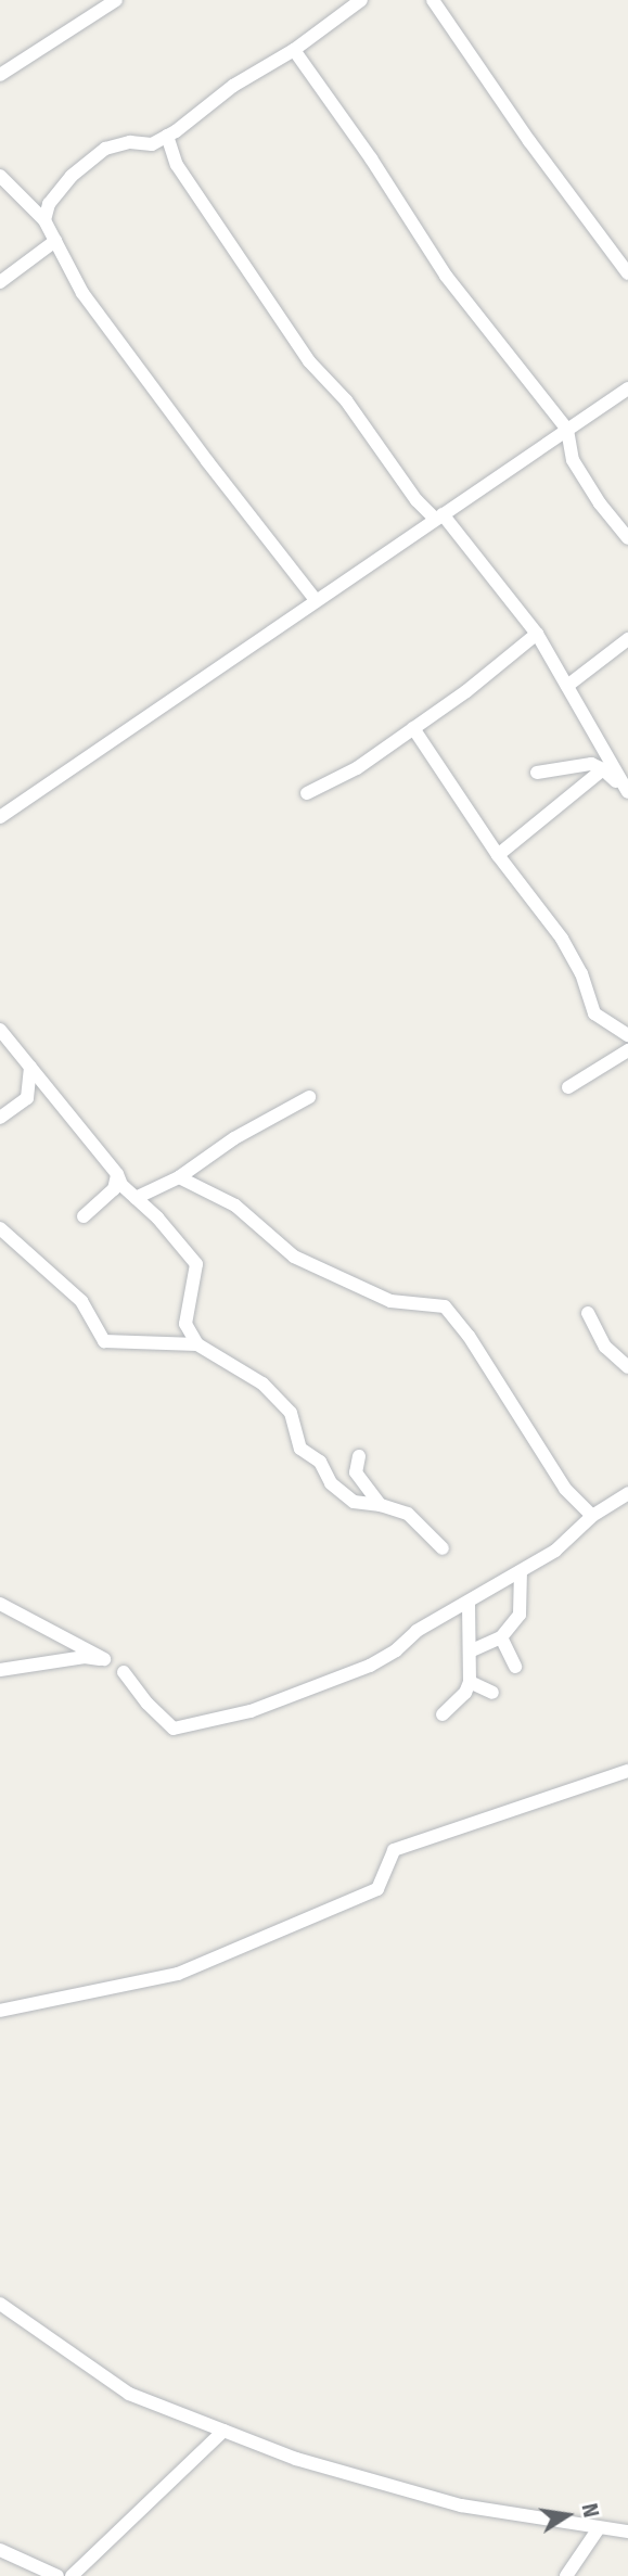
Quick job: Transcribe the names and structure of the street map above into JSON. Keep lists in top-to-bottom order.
{
  "north": "right"
}
